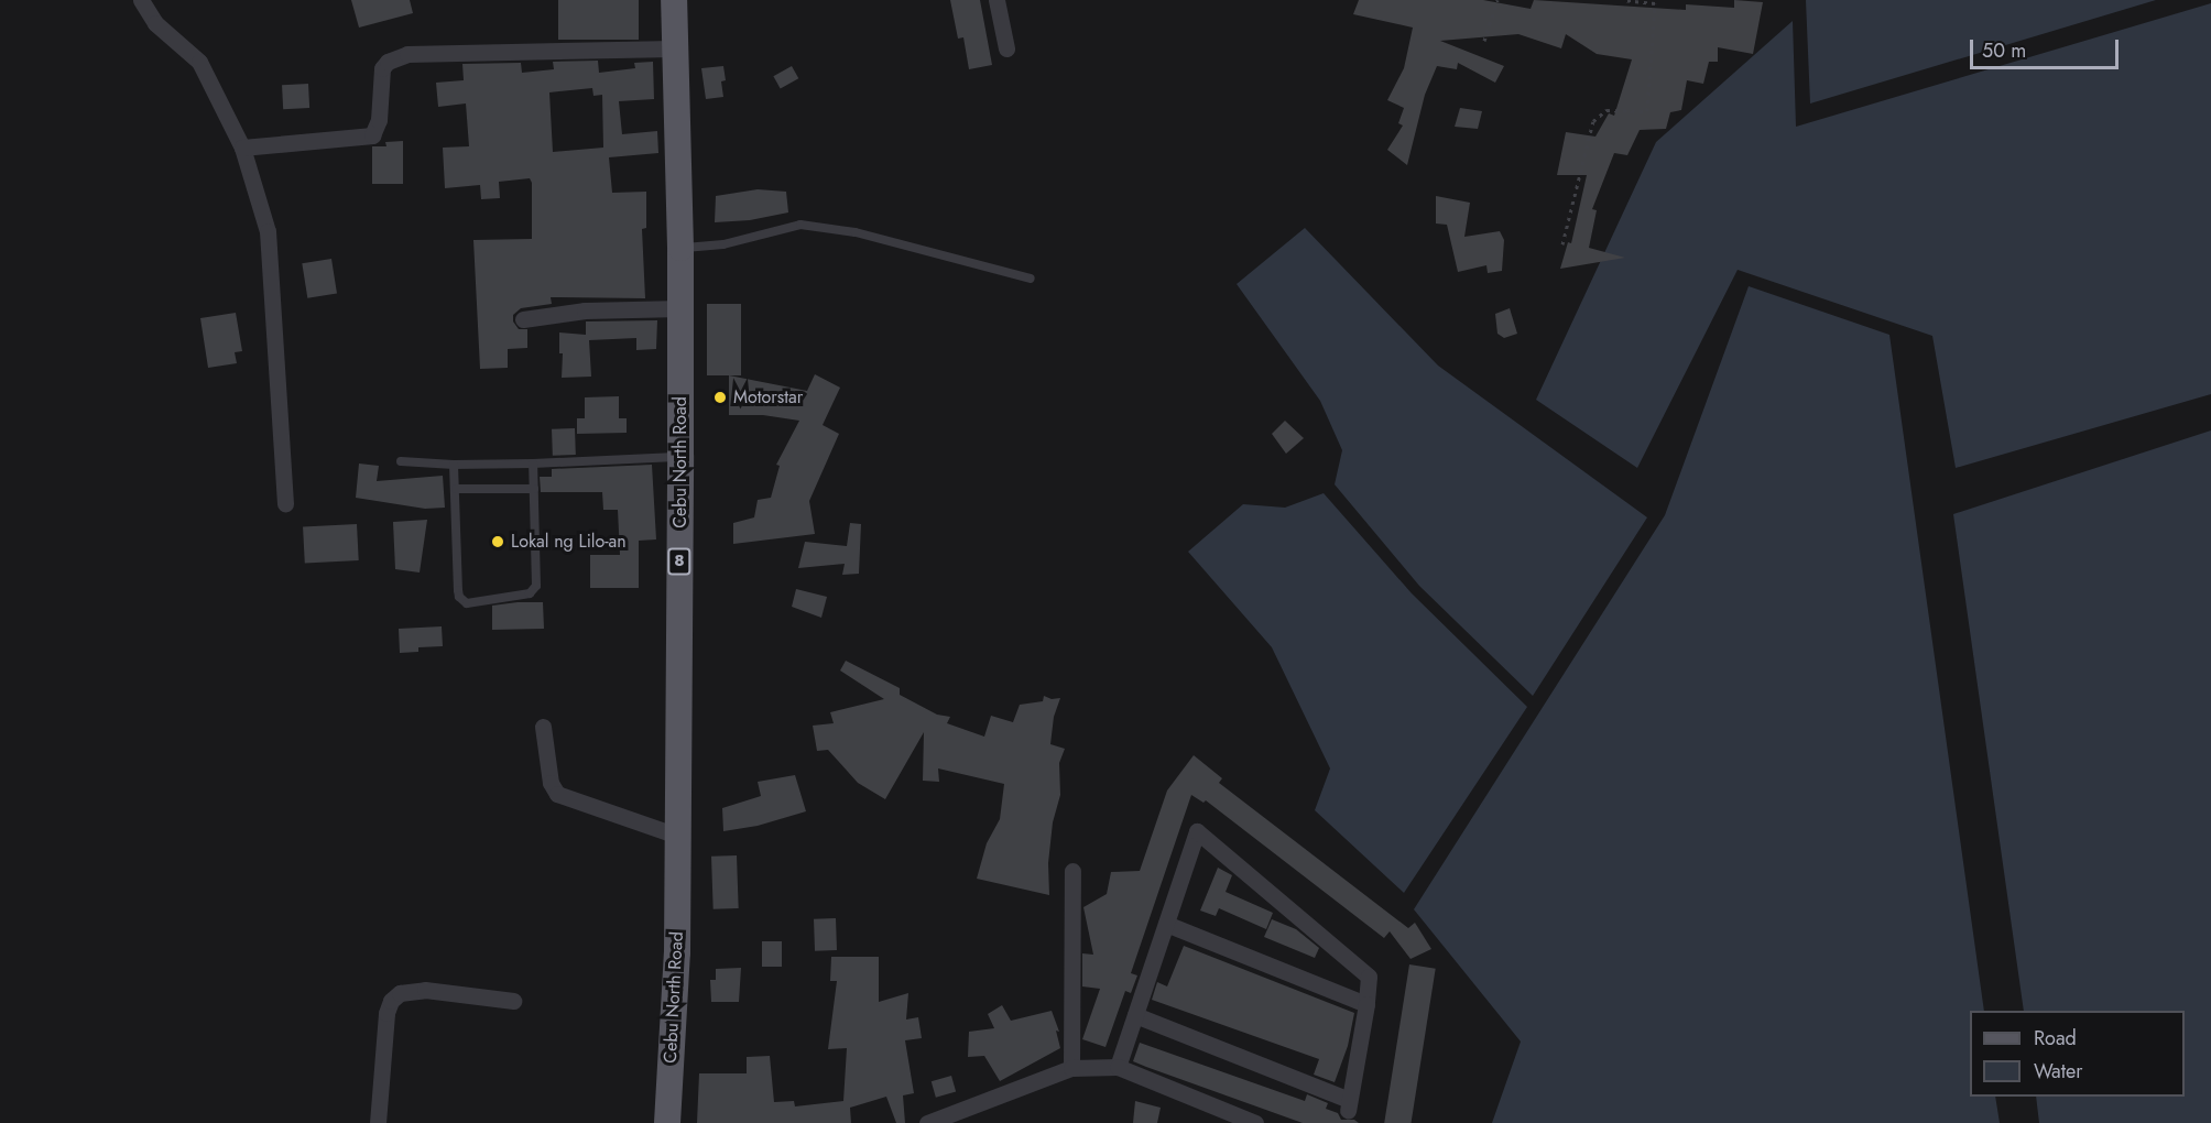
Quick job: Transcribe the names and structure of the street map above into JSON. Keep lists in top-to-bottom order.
{
  "streets": {
    "main road": ["Cebu North Road", "8"]
  },
  "places": ["Motorstar", "Lokal ng Lilo-an"],
  "legend": ["Road", "Water"],
  "scale_bar": "50 m"
}
